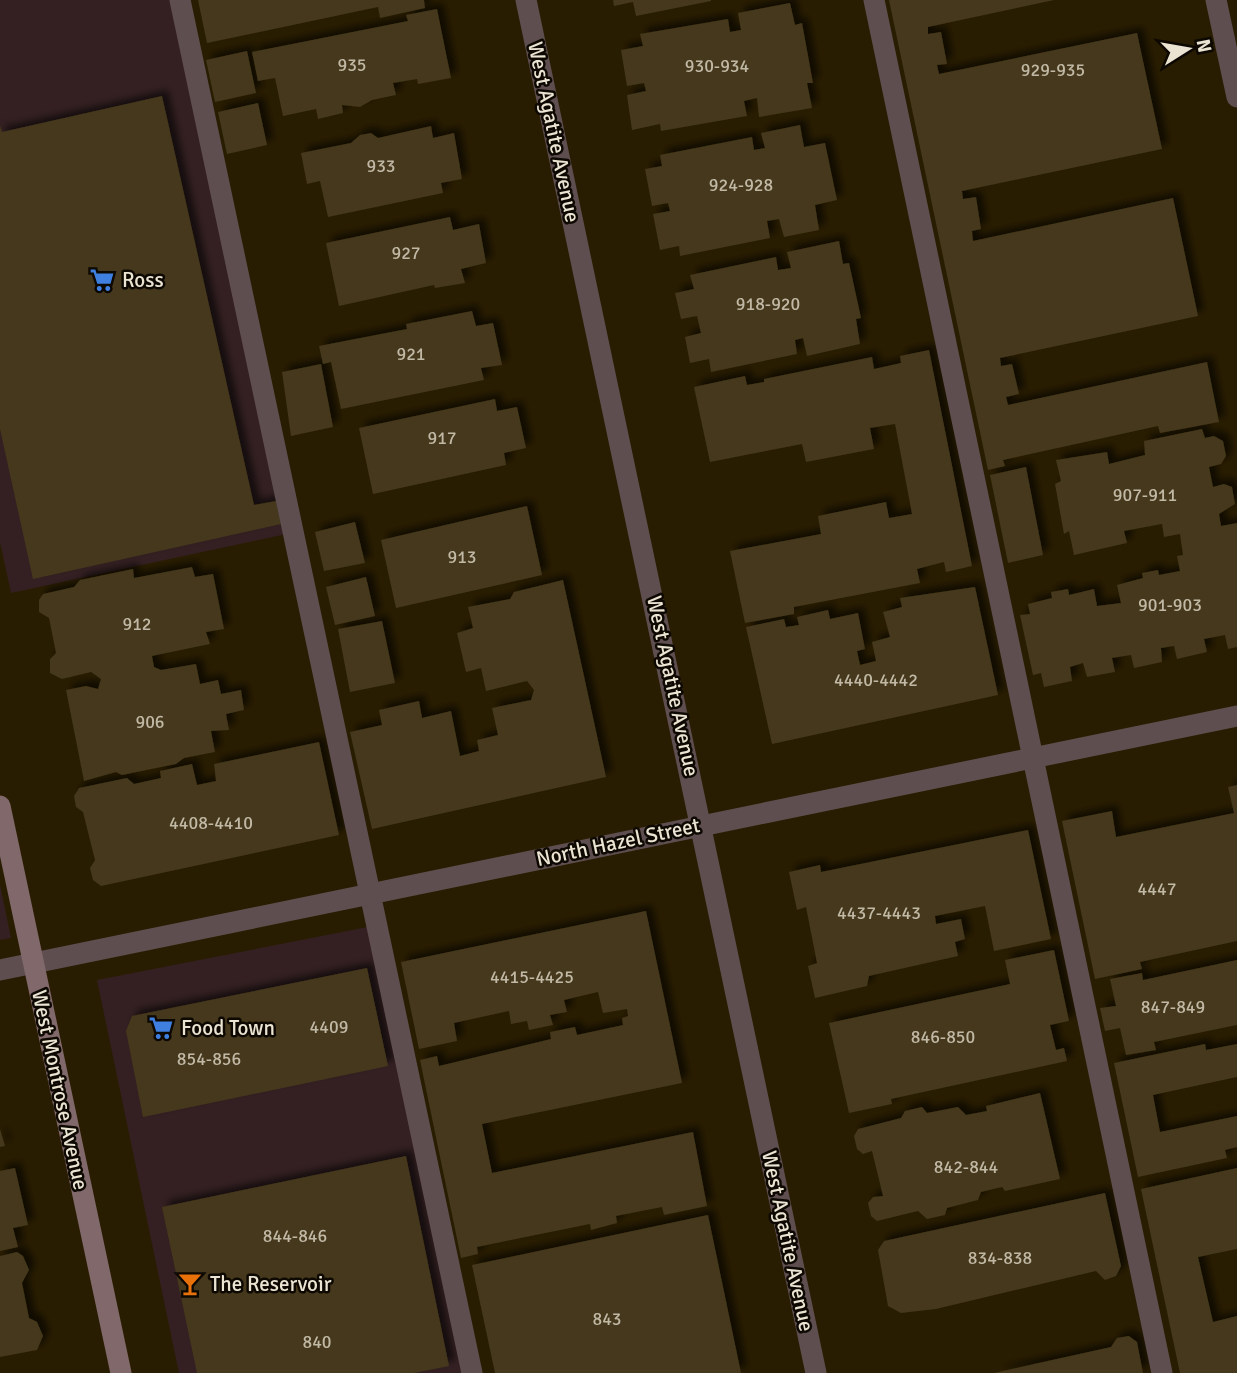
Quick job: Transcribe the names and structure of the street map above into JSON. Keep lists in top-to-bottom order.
{
  "streets": {
    "main road": ["West Montrose Avenue"],
    "street": ["West Agatite Avenue", "North Hazel Street"]
  },
  "crossings": [
    ["West Agatite Avenue", "North Hazel Street"],
    ["North Hazel Street", "West Montrose Avenue"]
  ],
  "places": {
    "supermarket": ["Ross", "Food Town"],
    "bar": ["The Reservoir"]
  },
  "house_numbers": [
    "935",
    "930-934",
    "929-935",
    "933",
    "924-928",
    "927",
    "918-920",
    "921",
    "917",
    "907-911",
    "913",
    "901-903",
    "912",
    "4440-4442",
    "906",
    "4408-4410",
    "4447",
    "4437-4443",
    "4415-4425",
    "847-849",
    "4409",
    "846-850",
    "854-856",
    "842-844",
    "844-846",
    "834-838",
    "843",
    "840"
  ],
  "north": "right"
}
